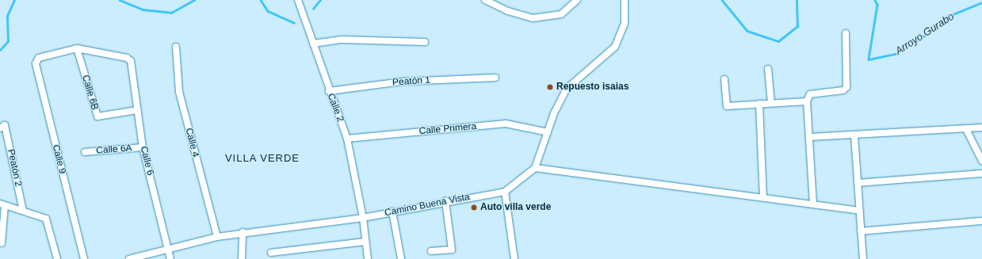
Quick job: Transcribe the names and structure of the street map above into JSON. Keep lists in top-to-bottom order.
{
  "streets": {
    "street": [
      "Peatón 1",
      "Calle 6B",
      "Calle 2",
      "Calle Primera",
      "Calle 4",
      "Calle 6A",
      "Calle 9",
      "Calle 6",
      "Peatón 2",
      "Camino Buena Vista"
    ]
  },
  "crossings": [
    ["Peatón 1", "Calle 2"],
    ["Calle 6B", "Calle 9"],
    ["Calle 6B", "Calle 6"],
    ["Calle 2", "Calle Primera"],
    ["Calle 2", "Camino Buena Vista"],
    ["Calle 4", "Camino Buena Vista"],
    ["Calle 6A", "Calle 6"],
    ["Calle 9", "Calle 6"],
    ["Calle 6", "Camino Buena Vista"]
  ],
  "districts": ["VILLA VERDE"],
  "water": ["Arroyo Gurabo"],
  "places": ["Repuesto isaias", "Auto villa verde"]
}
